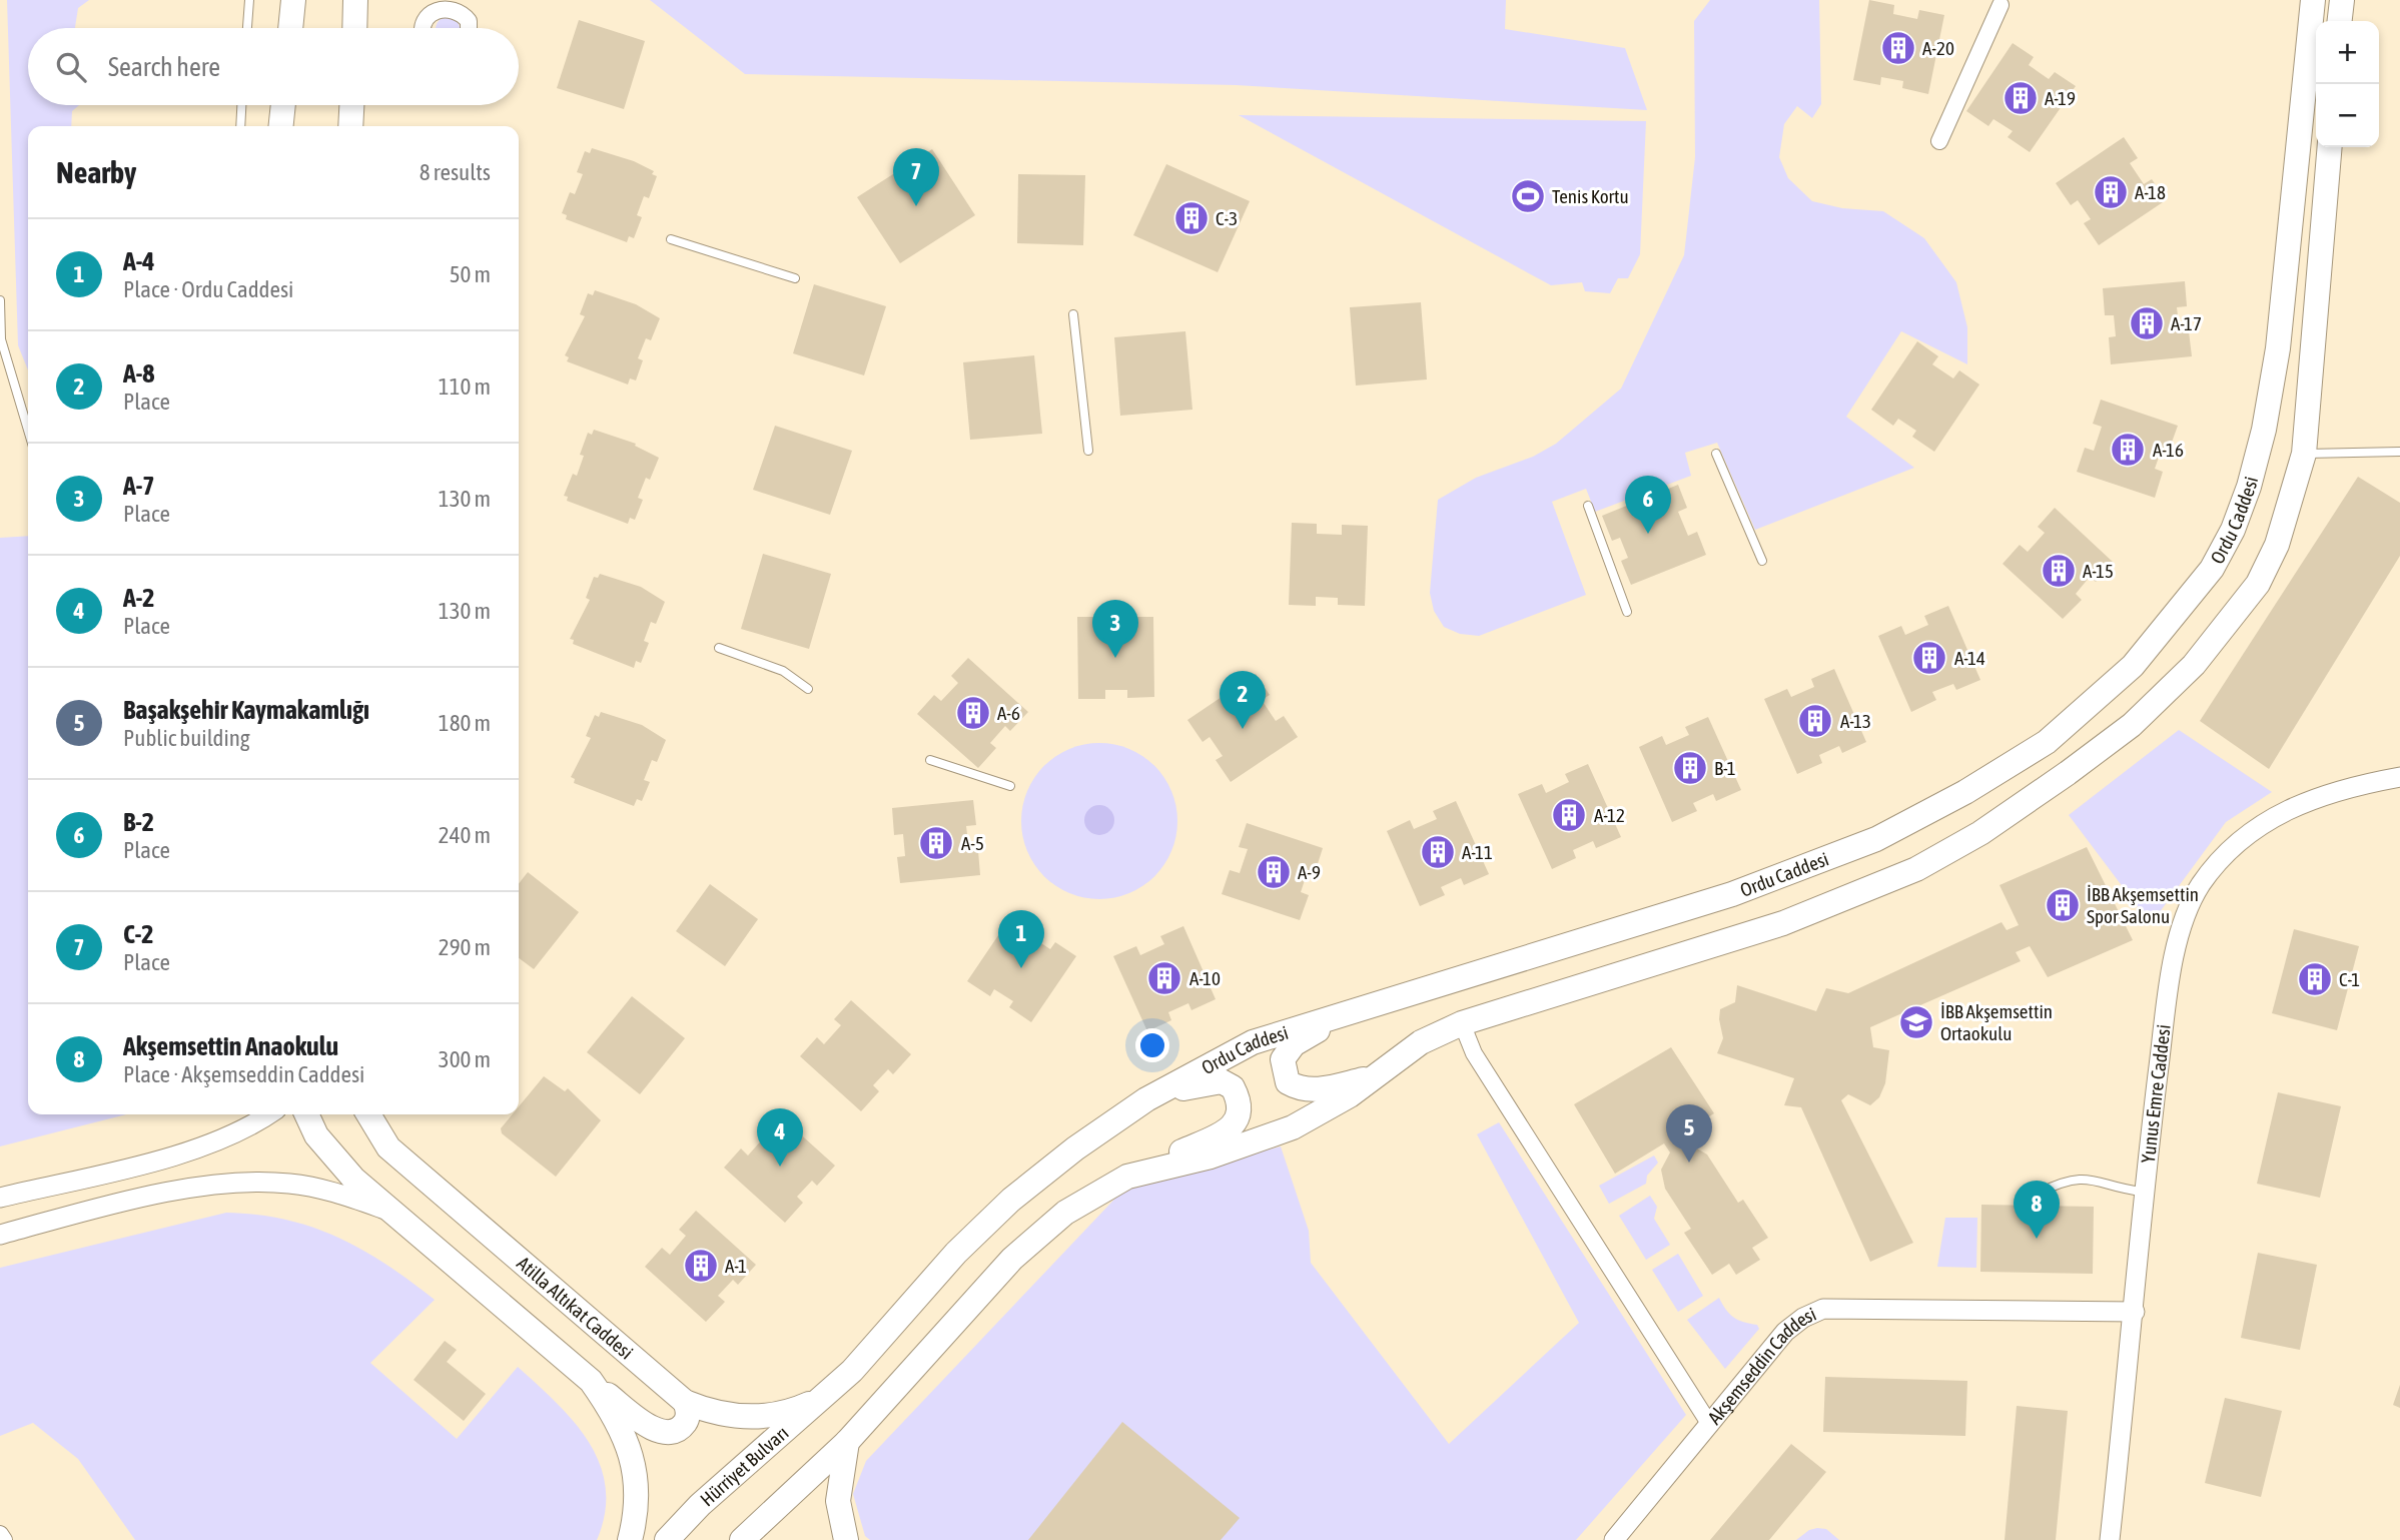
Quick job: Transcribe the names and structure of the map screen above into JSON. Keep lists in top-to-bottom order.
{
  "streets": {
    "main road": ["Ordu Caddesi", "Atilla Altıkat Caddesi", "Hürriyet Bulvarı"],
    "street": ["Yunus Emre Caddesi", "Akşemseddin Caddesi"]
  },
  "crossings": [
    ["Ordu Caddesi", "Atilla Altıkat Caddesi"],
    ["Ordu Caddesi", "Hürriyet Bulvarı"],
    ["Yunus Emre Caddesi", "Akşemseddin Caddesi"],
    ["Atilla Altıkat Caddesi", "Hürriyet Bulvarı"]
  ],
  "places": {
    "building": [
      "A-20",
      "A-19",
      "A-18",
      "C-3",
      "A-17",
      "A-16",
      "A-15",
      "A-14",
      "A-6",
      "A-13",
      "B-1",
      "A-12",
      "A-5",
      "A-11",
      "A-9",
      "İBB Akşemsettin Spor Salonu",
      "A-10",
      "C-1",
      "A-1"
    ],
    "sports": ["Tenis Kortu"],
    "school or university": ["İBB Akşemsettin Ortaokulu"]
  },
  "page": {
    "map_buttons": ["+", "−"],
    "search": "Search here",
    "heading": ["Nearby", "8 results"],
    "pins": [
      "7",
      "6",
      "3",
      "2",
      "1",
      "5",
      "4",
      "8"
    ],
    "list": [
      {
        "mark": "1",
        "name": "A-4",
        "note": "Place · Ordu Caddesi",
        "value": "50 m"
      },
      {
        "mark": "2",
        "name": "A-8",
        "note": "Place",
        "value": "110 m"
      },
      {
        "mark": "3",
        "name": "A-7",
        "note": "Place",
        "value": "130 m"
      },
      {
        "mark": "4",
        "name": "A-2",
        "note": "Place",
        "value": "130 m"
      },
      {
        "mark": "5",
        "name": "Başakşehir Kaymakamlığı",
        "note": "Public building",
        "value": "180 m"
      },
      {
        "mark": "6",
        "name": "B-2",
        "note": "Place",
        "value": "240 m"
      },
      {
        "mark": "7",
        "name": "C-2",
        "note": "Place",
        "value": "290 m"
      },
      {
        "mark": "8",
        "name": "Akşemsettin Anaokulu",
        "note": "Place · Akşemseddin Caddesi",
        "value": "300 m"
      }
    ]
  }
}
